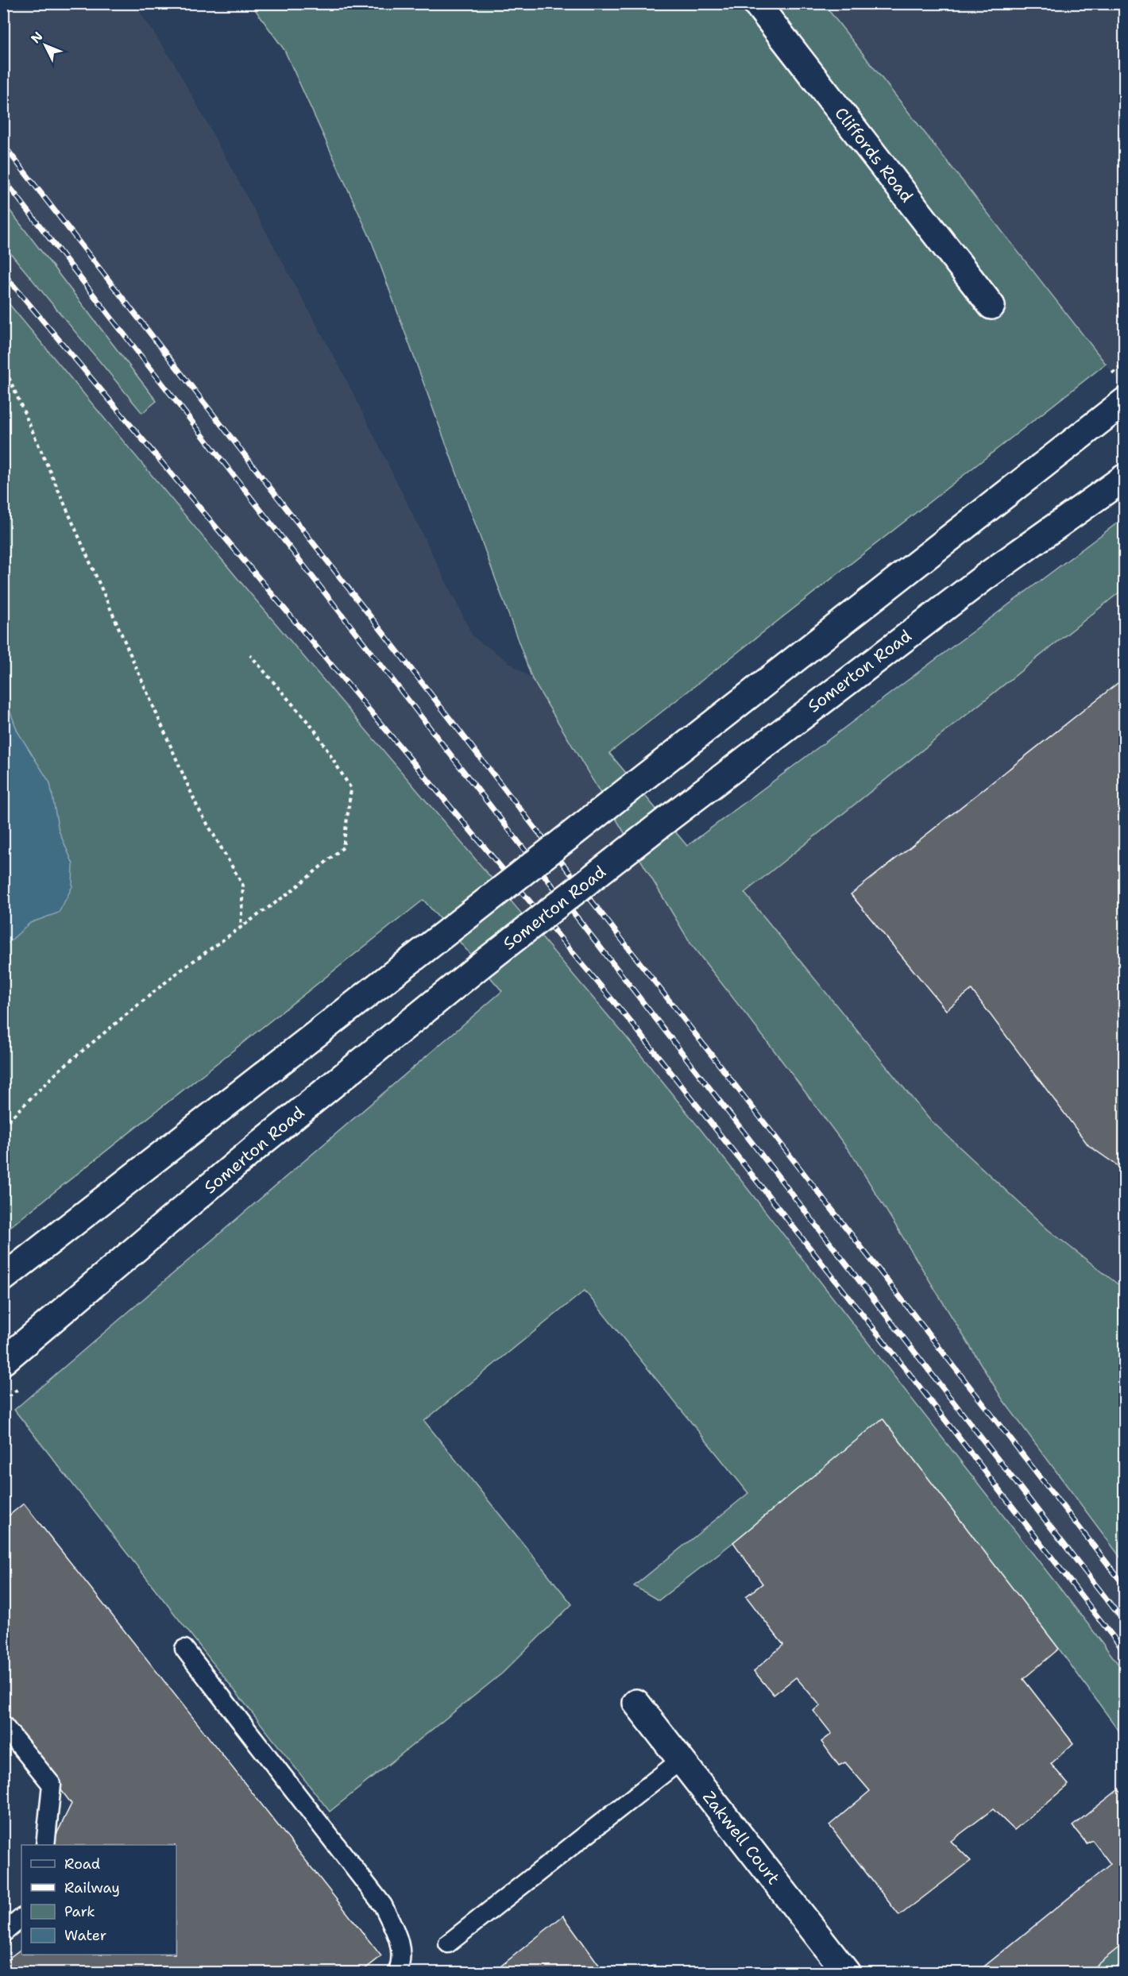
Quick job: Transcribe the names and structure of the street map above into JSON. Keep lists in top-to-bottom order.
{
  "streets": {
    "main road": ["Cliffords Road", "Somerton Road", "Zakwell Court"]
  },
  "legend": [
    "Road",
    "Railway",
    "Park",
    "Water"
  ],
  "north": "top left"
}
